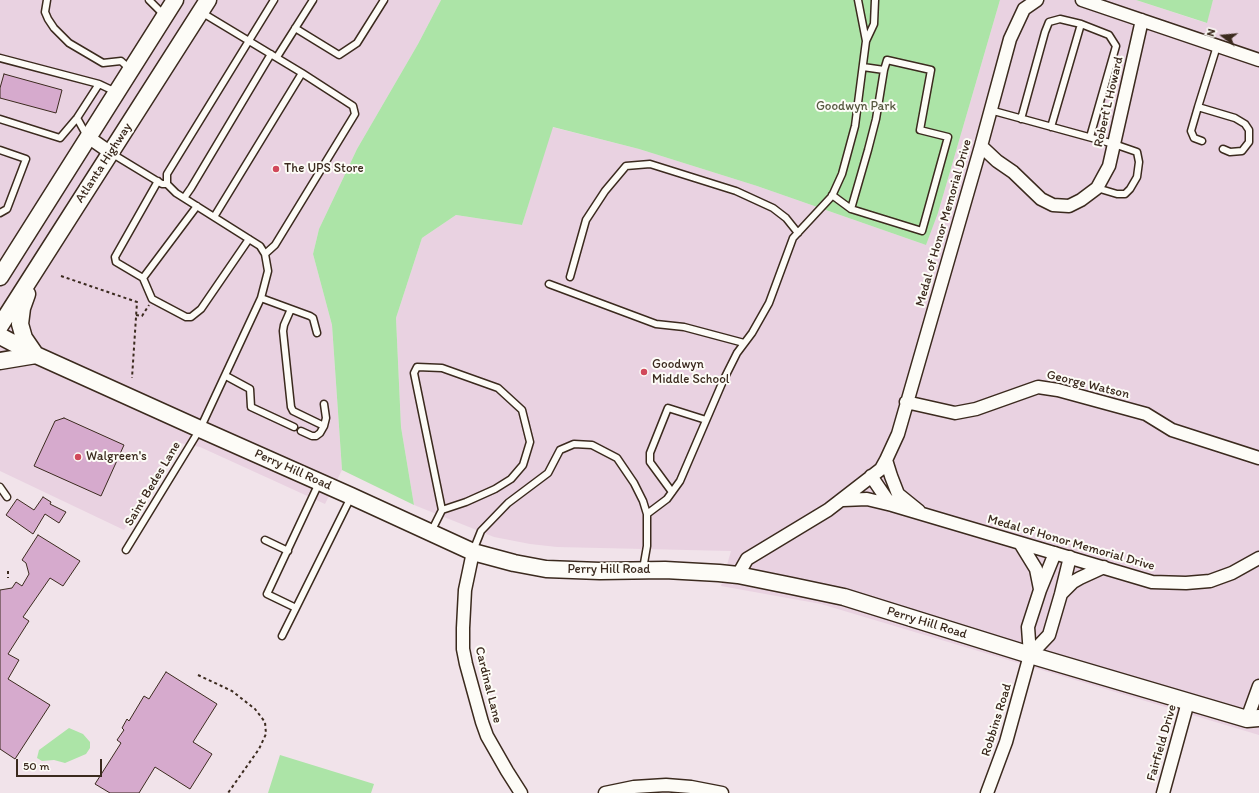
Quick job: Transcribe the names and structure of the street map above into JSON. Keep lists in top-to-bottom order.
{
  "streets": {
    "main road": ["Atlanta Highway", "Perry Hill Road"],
    "street": [
      "Robert L Howard",
      "Medal of Honor Memorial Drive",
      "George Watson",
      "Cardinal Lane",
      "Robbins Road",
      "Fairfield Drive"
    ],
    "lane": ["Saint Bedes Lane"]
  },
  "crossings": [
    ["Medal of Honor Memorial Drive", "George Watson"],
    ["Medal of Honor Memorial Drive", "Perry Hill Road"],
    ["Perry Hill Road", "Saint Bedes Lane"],
    ["Perry Hill Road", "Cardinal Lane"],
    ["Perry Hill Road", "Robbins Road"],
    ["Perry Hill Road", "Fairfield Drive"]
  ],
  "parks": ["Goodwyn Park"],
  "places": ["The UPS Store", "Goodwyn Middle School", "Walgreen's"],
  "scale_bar": "50 m",
  "north": "left"
}
